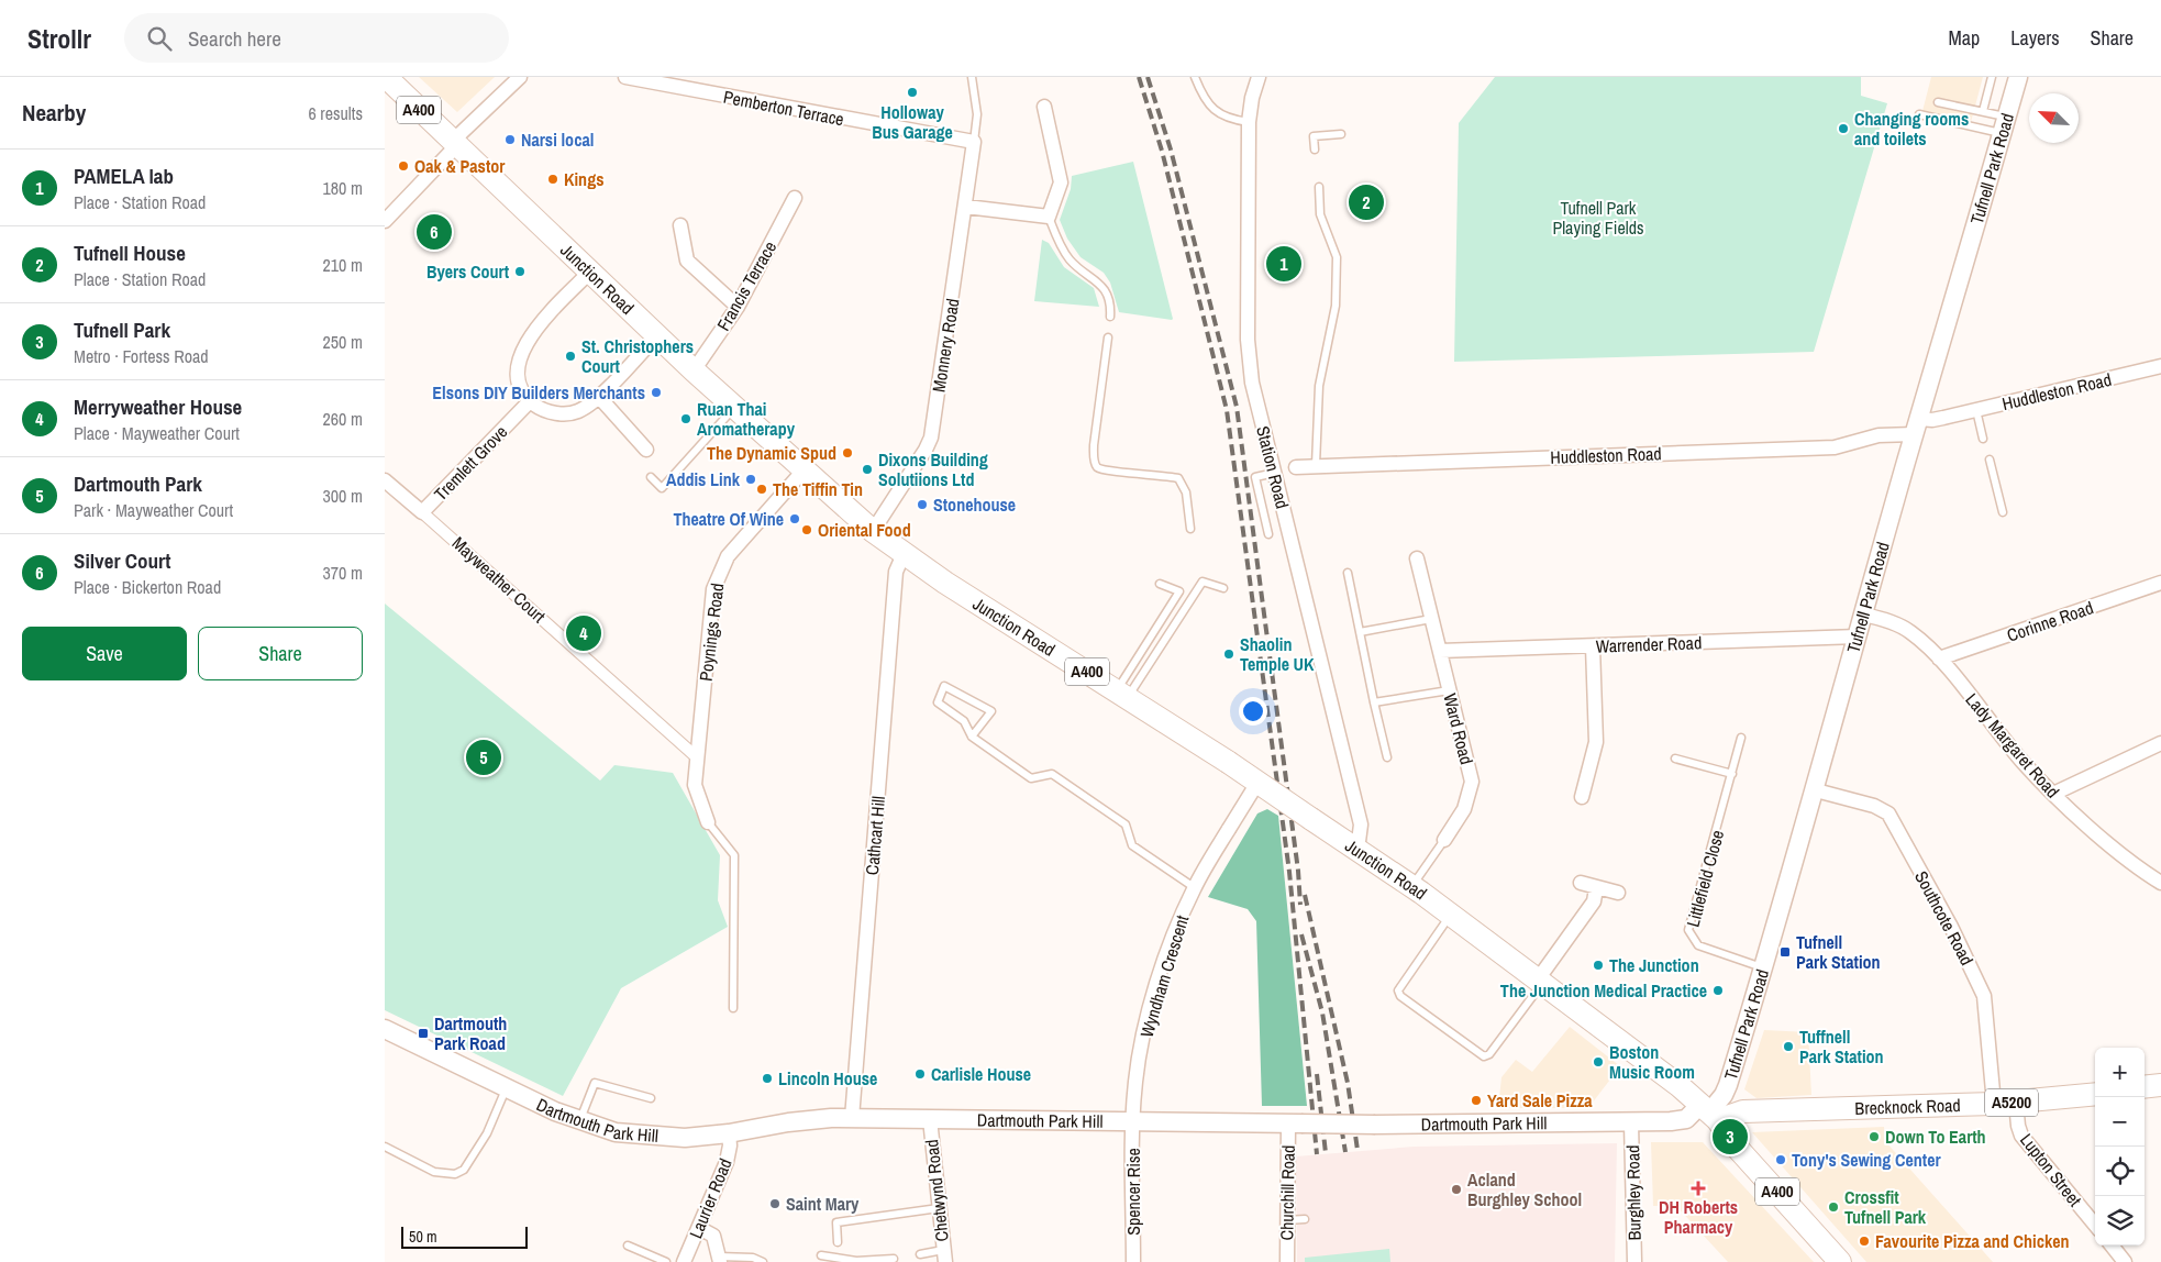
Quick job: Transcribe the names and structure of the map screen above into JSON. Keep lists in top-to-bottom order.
{
  "streets": {
    "main road": [
      "A400",
      "Junction Road",
      "A5200",
      "Brecknock Road"
    ],
    "street": [
      "Pemberton Terrace",
      "Tufnell Park Road",
      "Francis Terrace",
      "Monnery Road",
      "Huddleston Road",
      "Tremlett Grove",
      "Station Road",
      "Mayweather Court",
      "Corinne Road",
      "Poynings Road",
      "Warrender Road",
      "Ward Road",
      "Lady Margaret Road",
      "Cathcart Hill",
      "Southcote Road",
      "Wyndham Crescent",
      "Dartmouth Park Hill",
      "Lupton Street",
      "Chetwynd Road",
      "Spencer Rise",
      "Churchill Road",
      "Burghley Road",
      "Laurier Road"
    ],
    "lane": ["Littlefield Close"]
  },
  "crossings": [
    ["Pemberton Terrace", "Monnery Road"],
    ["A400", "Tufnell Park Road"],
    ["A400", "Junction Road"],
    ["A400", "Brecknock Road"],
    ["A400", "Dartmouth Park Hill"],
    ["Tufnell Park Road", "Junction Road"],
    ["Tufnell Park Road", "Huddleston Road"],
    ["Tufnell Park Road", "Warrender Road"],
    ["Tufnell Park Road", "Lady Margaret Road"],
    ["Tufnell Park Road", "Littlefield Close"],
    ["Tufnell Park Road", "Southcote Road"],
    ["Tufnell Park Road", "Brecknock Road"],
    ["Tufnell Park Road", "Dartmouth Park Hill"],
    ["Junction Road", "Francis Terrace"],
    ["Junction Road", "Monnery Road"],
    ["Junction Road", "Station Road"],
    ["Junction Road", "Poynings Road"],
    ["Junction Road", "Ward Road"],
    ["Junction Road", "Cathcart Hill"],
    ["Junction Road", "Wyndham Crescent"],
    ["Junction Road", "Brecknock Road"],
    ["Junction Road", "Dartmouth Park Hill"],
    ["Tremlett Grove", "Mayweather Court"],
    ["Mayweather Court", "Poynings Road"],
    ["Corinne Road", "Lady Margaret Road"],
    ["Warrender Road", "Ward Road"],
    ["Cathcart Hill", "Dartmouth Park Hill"],
    ["Southcote Road", "Brecknock Road"],
    ["Wyndham Crescent", "Dartmouth Park Hill"],
    ["Wyndham Crescent", "Spencer Rise"],
    ["Brecknock Road", "Dartmouth Park Hill"],
    ["Brecknock Road", "Lupton Street"],
    ["Dartmouth Park Hill", "Chetwynd Road"],
    ["Dartmouth Park Hill", "Spencer Rise"],
    ["Dartmouth Park Hill", "Churchill Road"],
    ["Dartmouth Park Hill", "Burghley Road"],
    ["Dartmouth Park Hill", "Laurier Road"]
  ],
  "parks": ["Tufnell Park Playing Fields"],
  "places": {
    "other": [
      "Holloway Bus Garage",
      "Changing rooms and toilets",
      "Narsi local",
      "Oak & Pastor",
      "Kings",
      "Byers Court",
      "St. Christophers Court",
      "Elsons DIY Builders Merchants",
      "Ruan Thai Aromatherapy",
      "The Dynamic Spud",
      "Dixons Building Solutiions Ltd",
      "Addis Link",
      "The Tiffin Tin",
      "Stonehouse",
      "Theatre Of Wine",
      "Oriental Food",
      "Shaolin Temple UK",
      "The Junction",
      "The Junction Medical Practice",
      "Tuffnell Park Station",
      "Boston Music Room",
      "Carlisle House",
      "Lincoln House",
      "Yard Sale Pizza",
      "Down To Earth",
      "Tony's Sewing Center",
      "Acland Burghley School",
      "Saint Mary",
      "Crossfit Tufnell Park",
      "Favourite Pizza and Chicken"
    ],
    "transit": ["Tufnell Park Station", "Dartmouth Park Road"],
    "health": ["DH Roberts Pharmacy"]
  },
  "scale_bar": "50 m",
  "north": "top left",
  "page": {
    "header": "Strollr",
    "search": "Search here",
    "nav": ["Map", "Layers", "Share"],
    "heading": ["Nearby", "6 results"],
    "list": [
      {
        "mark": "1",
        "name": "PAMELA lab",
        "note": "Place · Station Road",
        "value": "180 m"
      },
      {
        "mark": "2",
        "name": "Tufnell House",
        "note": "Place · Station Road",
        "value": "210 m"
      },
      {
        "mark": "3",
        "name": "Tufnell Park",
        "note": "Metro · Fortess Road",
        "value": "250 m"
      },
      {
        "mark": "4",
        "name": "Merryweather House",
        "note": "Place · Mayweather Court",
        "value": "260 m"
      },
      {
        "mark": "5",
        "name": "Dartmouth Park",
        "note": "Park · Mayweather Court",
        "value": "300 m"
      },
      {
        "mark": "6",
        "name": "Silver Court",
        "note": "Place · Bickerton Road",
        "value": "370 m"
      }
    ],
    "pins": [
      "2",
      "6",
      "1",
      "4",
      "5",
      "3"
    ],
    "buttons": ["Save", "Share"],
    "map_buttons": ["+", "−"],
    "scale": "50 m"
  }
}
